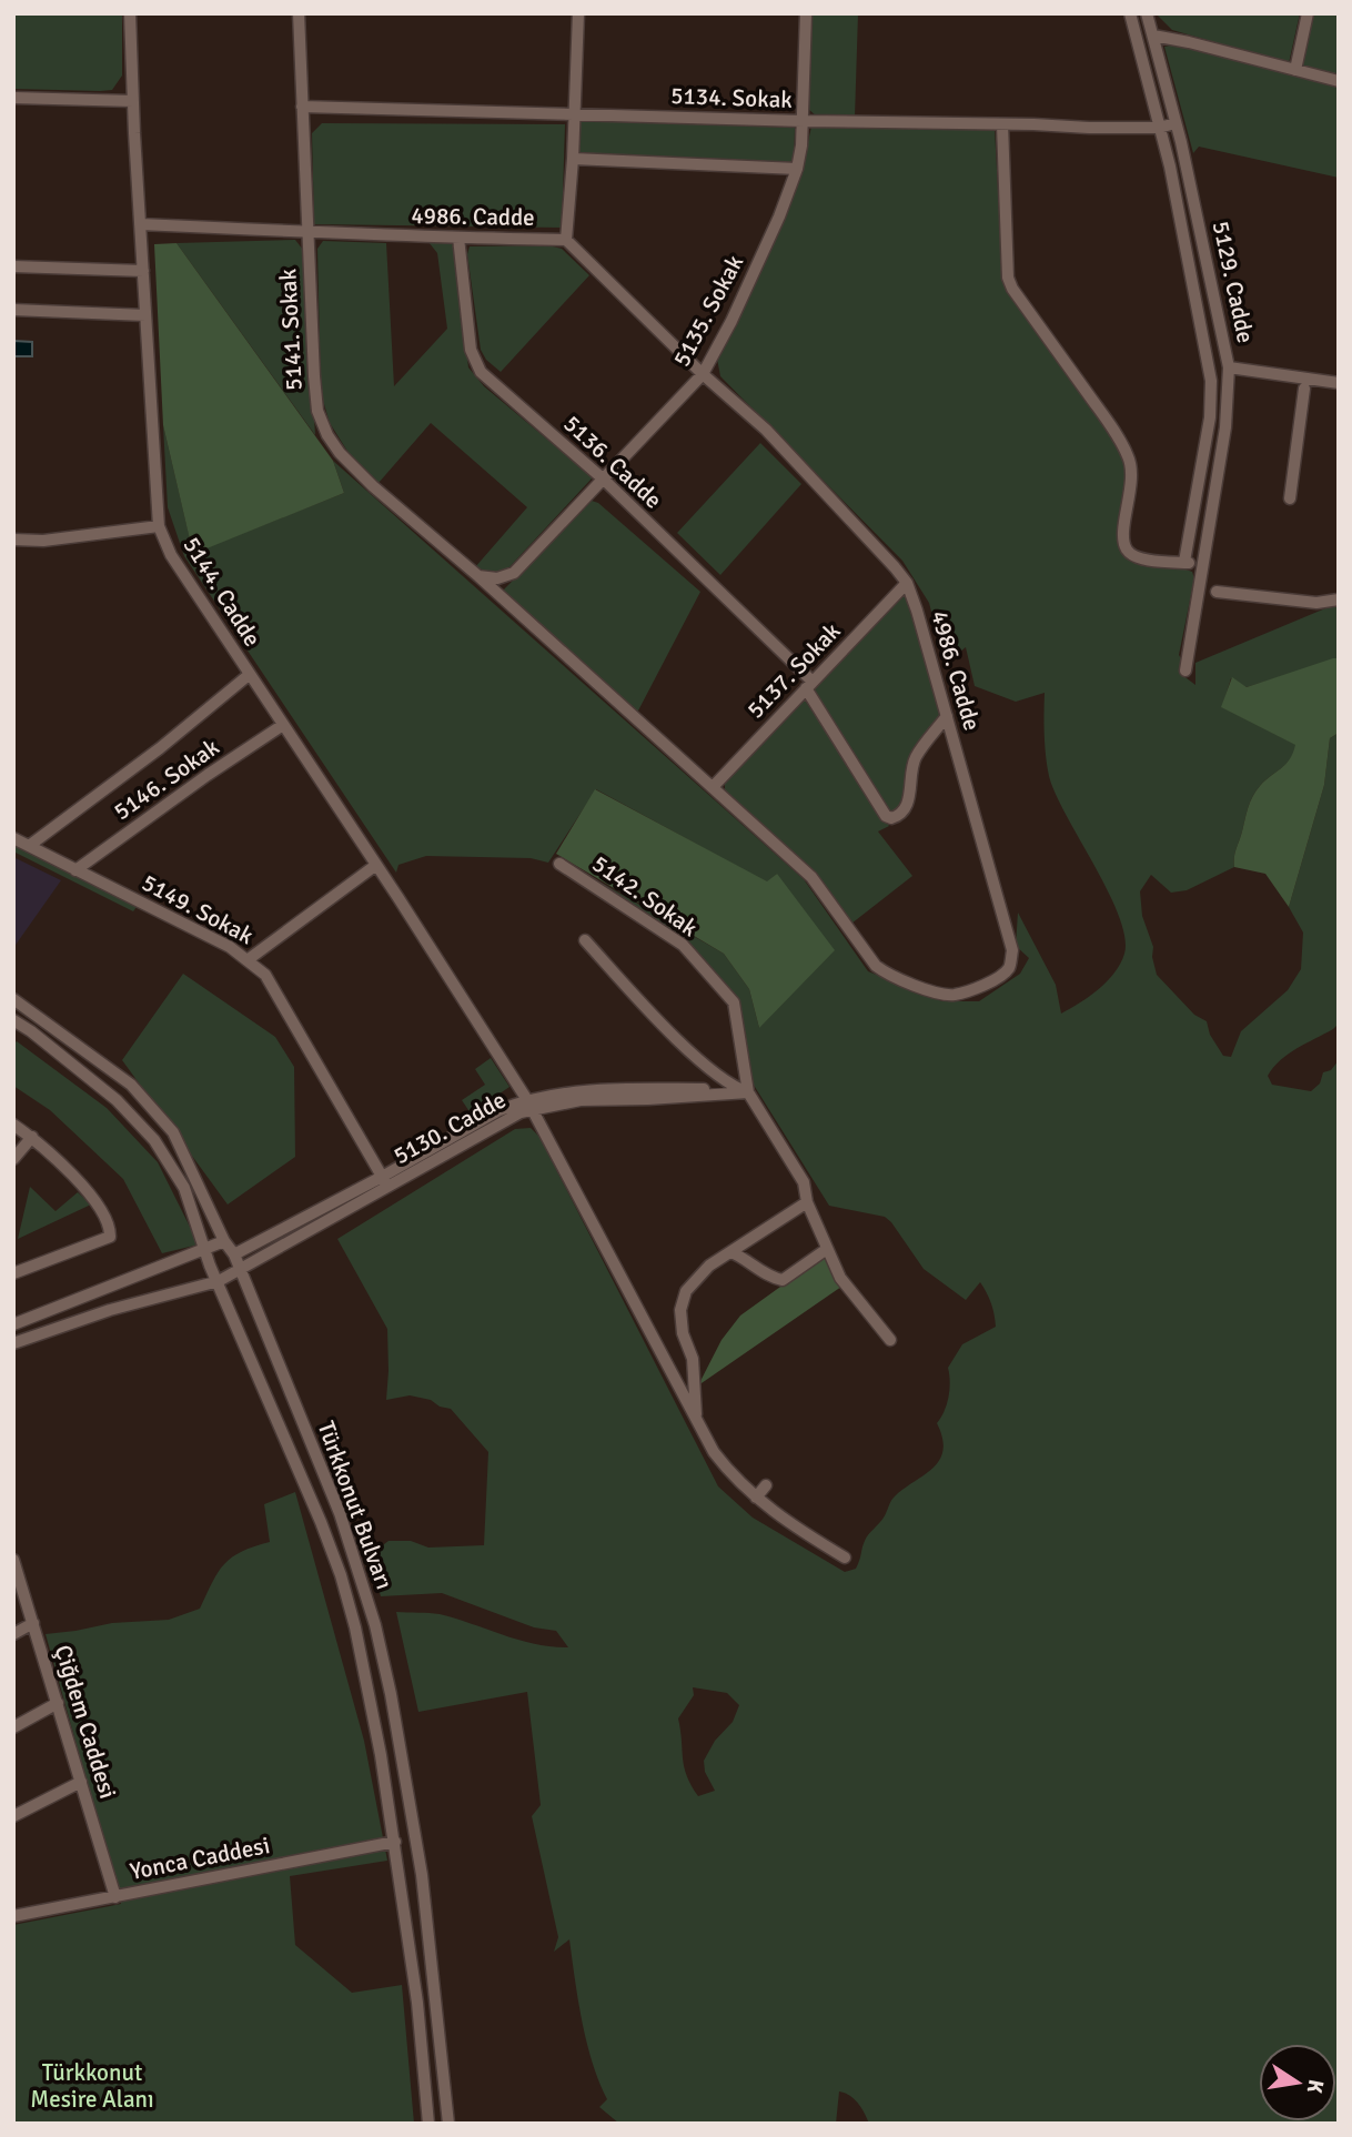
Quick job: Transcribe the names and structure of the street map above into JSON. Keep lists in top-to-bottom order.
{
  "streets": {
    "street": [
      "5134. Sokak",
      "4986. Cadde",
      "5129. Cadde",
      "5135. Sokak",
      "5141. Sokak",
      "5136. Cadde",
      "5144. Cadde",
      "5137. Sokak",
      "5146. Sokak",
      "5142. Sokak",
      "5149. Sokak",
      "5130. Cadde",
      "Türkkonut Bulvarı",
      "Çiğdem Caddesi",
      "Yonca Caddesi"
    ]
  },
  "crossings": [
    ["5134. Sokak", "5129. Cadde"],
    ["5134. Sokak", "5135. Sokak"],
    ["5134. Sokak", "5141. Sokak"],
    ["4986. Cadde", "5135. Sokak"],
    ["4986. Cadde", "5141. Sokak"],
    ["4986. Cadde", "5136. Cadde"],
    ["4986. Cadde", "5144. Cadde"],
    ["4986. Cadde", "5137. Sokak"],
    ["5135. Sokak", "5141. Sokak"],
    ["5135. Sokak", "5136. Cadde"],
    ["5136. Cadde", "5137. Sokak"],
    ["5144. Cadde", "5146. Sokak"],
    ["5144. Cadde", "5130. Cadde"],
    ["5146. Sokak", "5149. Sokak"],
    ["5142. Sokak", "5130. Cadde"],
    ["5149. Sokak", "5130. Cadde"],
    ["5130. Cadde", "Türkkonut Bulvarı"],
    ["Türkkonut Bulvarı", "Yonca Caddesi"],
    ["Çiğdem Caddesi", "Yonca Caddesi"]
  ],
  "parks": ["Türkkonut Mesire Alanı"],
  "north": "right"
}
